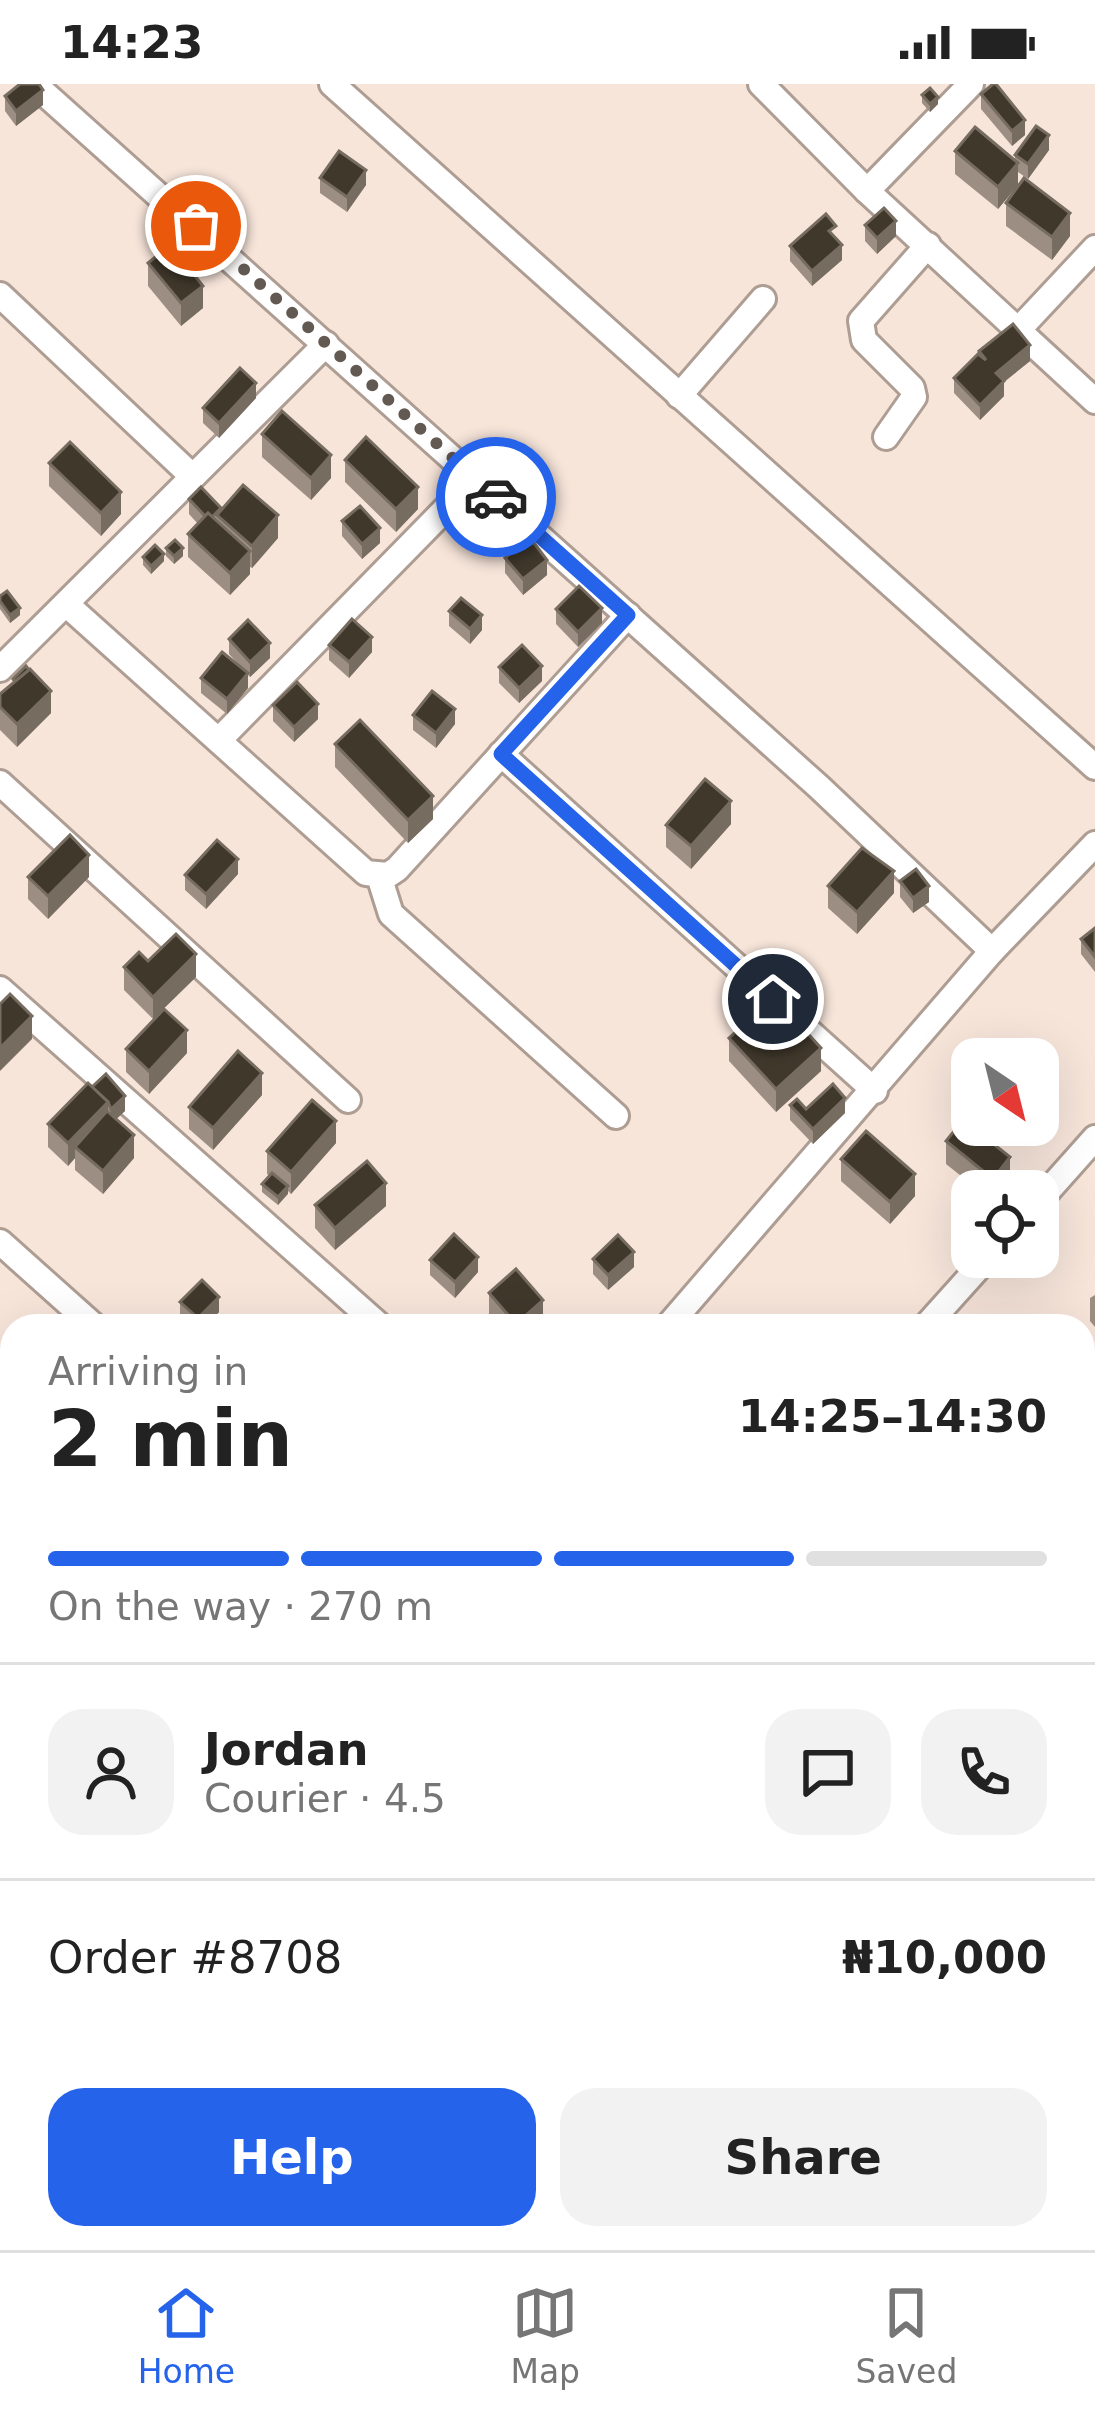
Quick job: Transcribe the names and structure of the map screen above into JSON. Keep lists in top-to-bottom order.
{
  "north": "bottom right",
  "page": {
    "status": "14:23",
    "heading": ["2 min", "Arriving in", "14:25–14:30"],
    "panel": [
      "Jordan",
      "Courier · 4.5",
      "Order #8708",
      "₦10,000"
    ],
    "bar": "On the way · 270 m",
    "buttons": ["Help", "Share"],
    "tabs": ["Home", "Map", "Saved"]
  }
}
